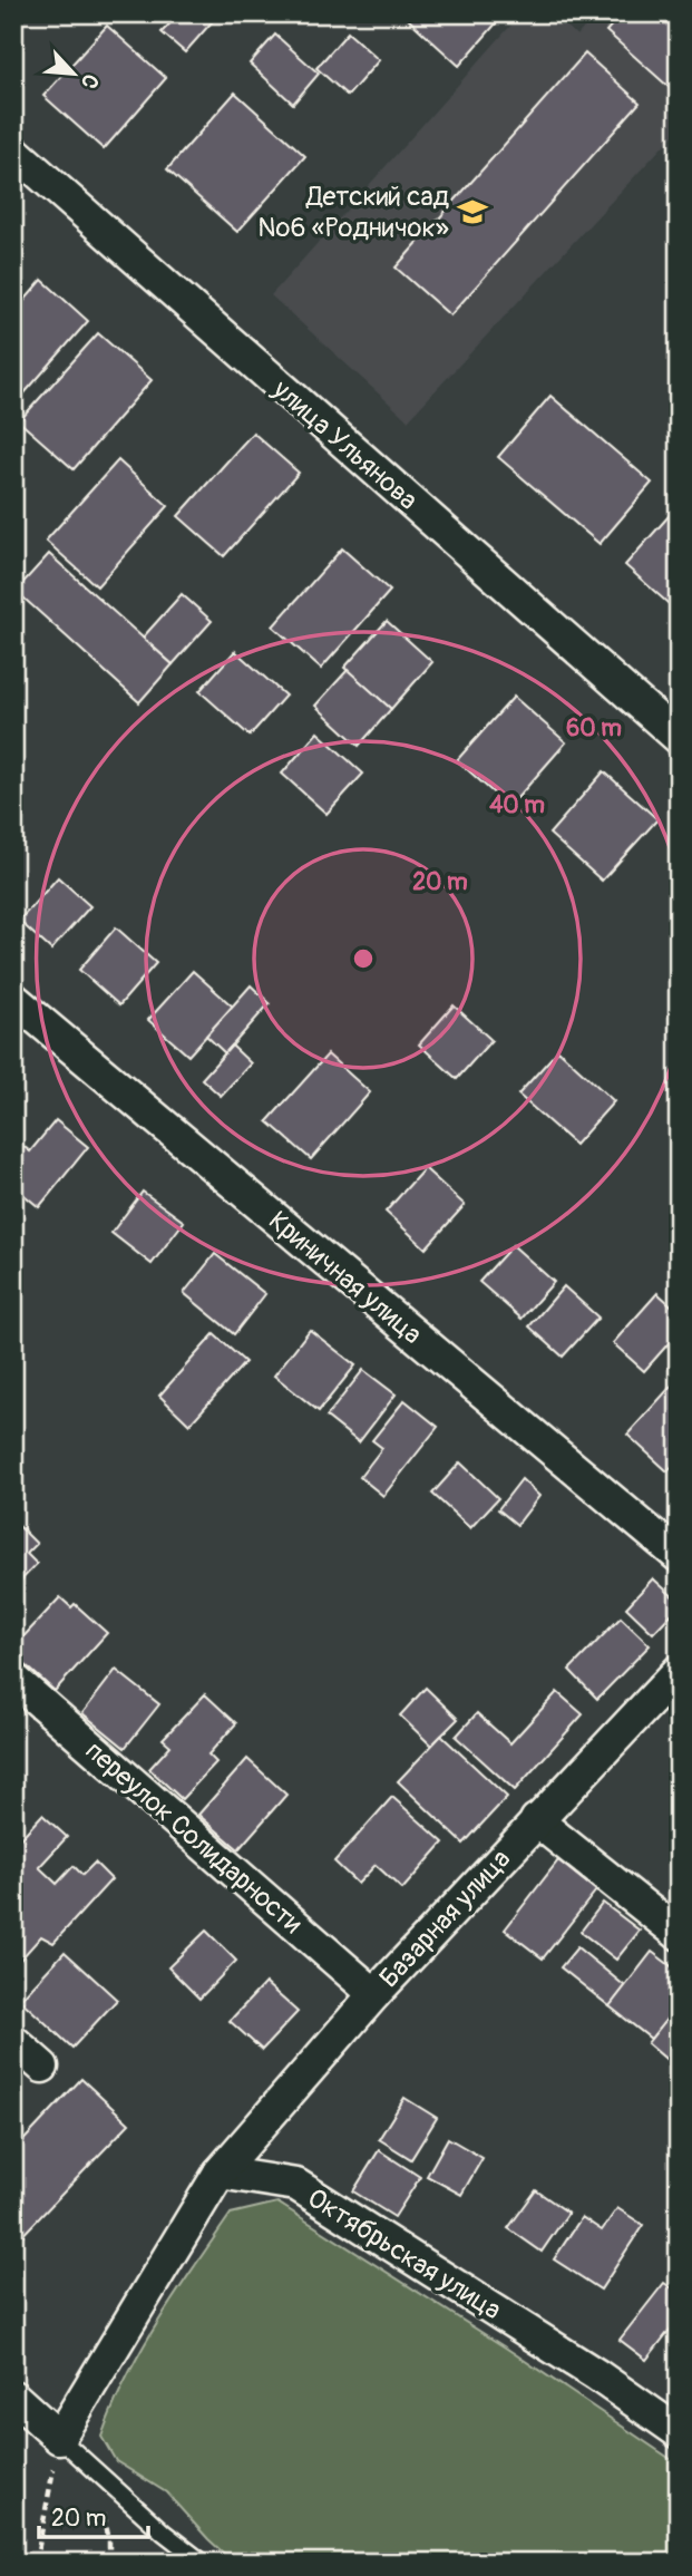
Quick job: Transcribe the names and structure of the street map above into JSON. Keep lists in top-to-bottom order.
{
  "streets": {
    "street": [
      "улица Ульянова",
      "Криничная улица",
      "переулок Солидарности",
      "Базарная улица",
      "Октябрьская улица"
    ]
  },
  "crossings": [
    ["переулок Солидарности", "Базарная улица"],
    ["Базарная улица", "Октябрьская улица"]
  ],
  "places": {
    "school or university": ["Детский сад №6 «Родничок»"]
  },
  "scale_bar": "20 m",
  "north": "bottom right",
  "rings": ["60 m", "40 m", "20 m"]
}
